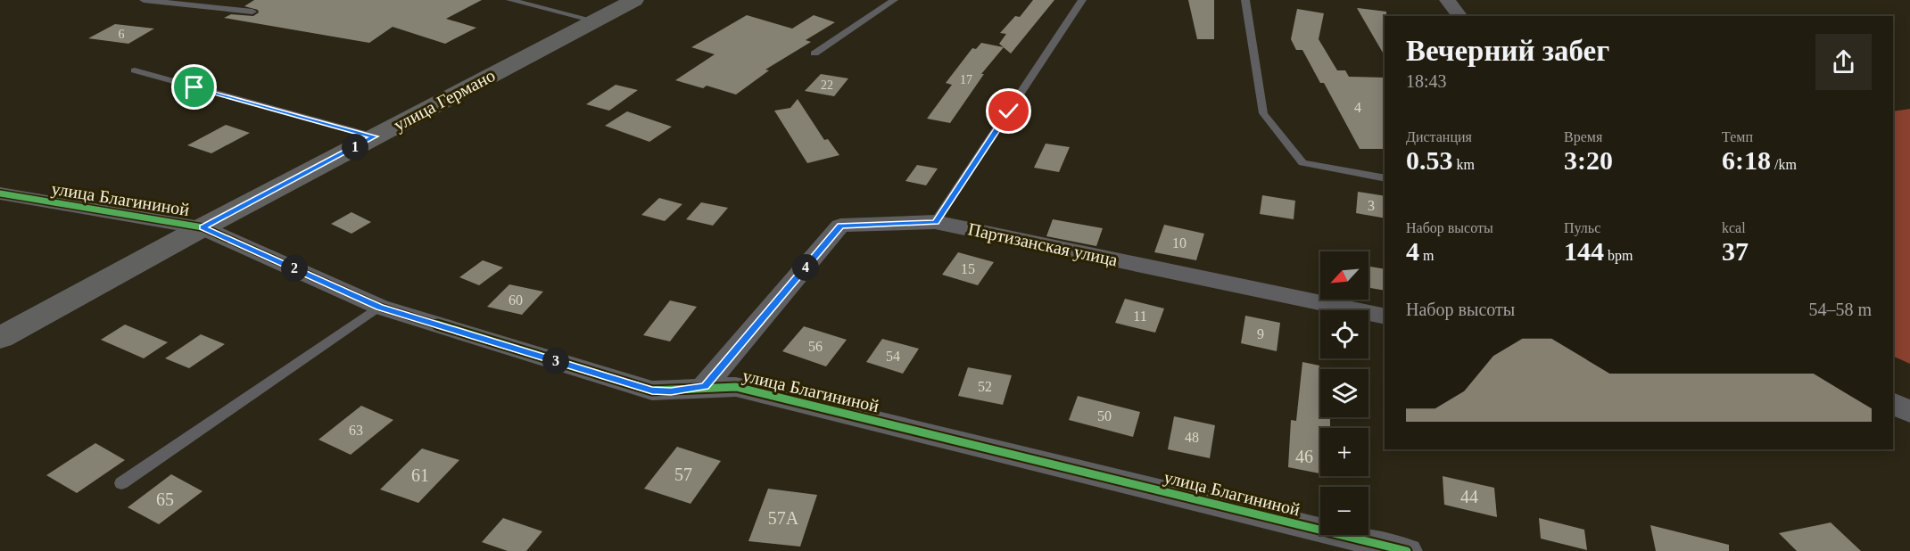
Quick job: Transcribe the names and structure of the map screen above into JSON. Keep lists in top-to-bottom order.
{
  "streets": {
    "main road": ["улица Германо"],
    "street": ["улица Благининой", "Партизанская улица"]
  },
  "crossings": [
    ["улица Германо", "улица Благининой"],
    ["улица Благининой", "Партизанская улица"]
  ],
  "house_numbers": [
    "6",
    "17",
    "22",
    "4",
    "3",
    "10",
    "15",
    "60",
    "11",
    "9",
    "56",
    "54",
    "52",
    "50",
    "63",
    "48",
    "46",
    "57",
    "61",
    "44",
    "65",
    "57А"
  ],
  "north": "bottom left",
  "page": {
    "heading": ["Вечерний забег", "18:43"],
    "stats": [
      ["Дистанция", "0.53 km"],
      ["Время", "3:20"],
      ["Темп", "6:18 /km"],
      ["Набор высоты", "4 m"],
      ["Пульс", "144 bpm"],
      ["kcal", "37"]
    ],
    "pins": [
      "1",
      "4",
      "2",
      "3"
    ],
    "map_buttons": ["+", "−"],
    "chart": ["Набор высоты", "54–58 m"]
  }
}
